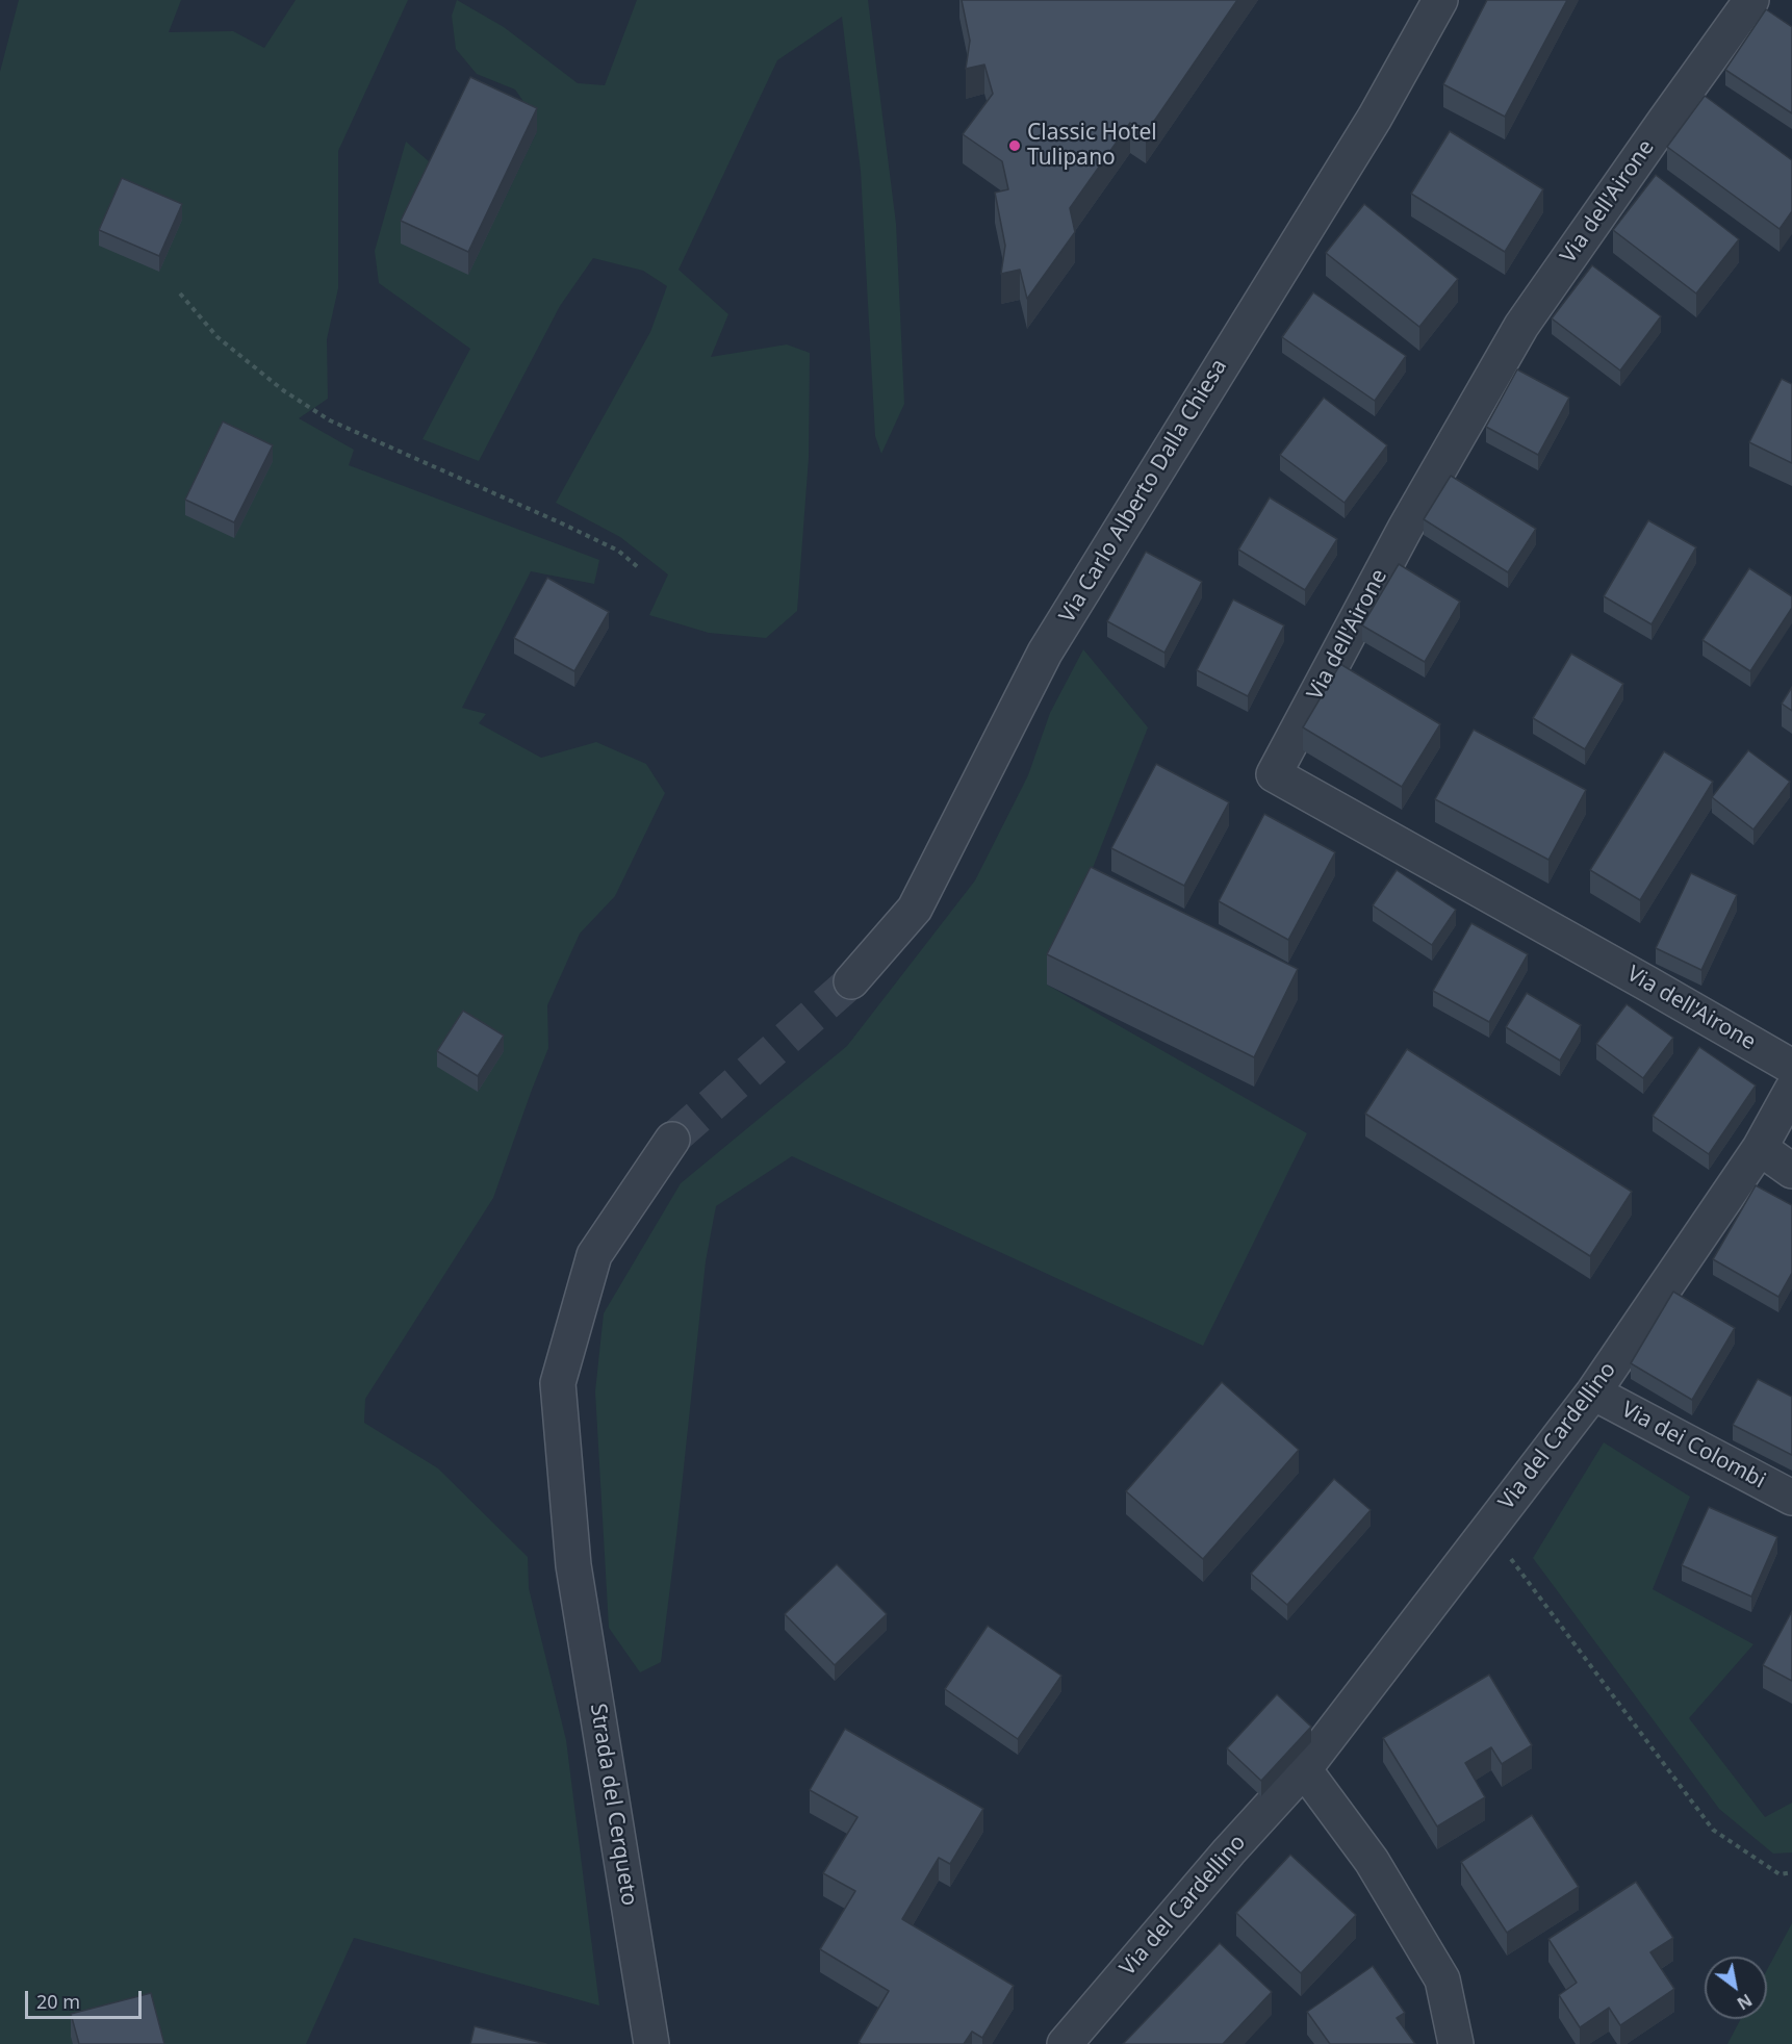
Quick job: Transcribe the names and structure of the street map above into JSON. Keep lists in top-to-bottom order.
{
  "streets": {
    "street": [
      "Via dell'Airone",
      "Via Carlo Alberto Dalla Chiesa",
      "Via del Cardellino",
      "Via dei Colombi",
      "Strada del Cerqueto"
    ]
  },
  "crossings": [
    ["Via del Cardellino", "Via dei Colombi"]
  ],
  "places": ["Classic Hotel Tulipano"],
  "scale_bar": "20 m",
  "north": "bottom right"
}
